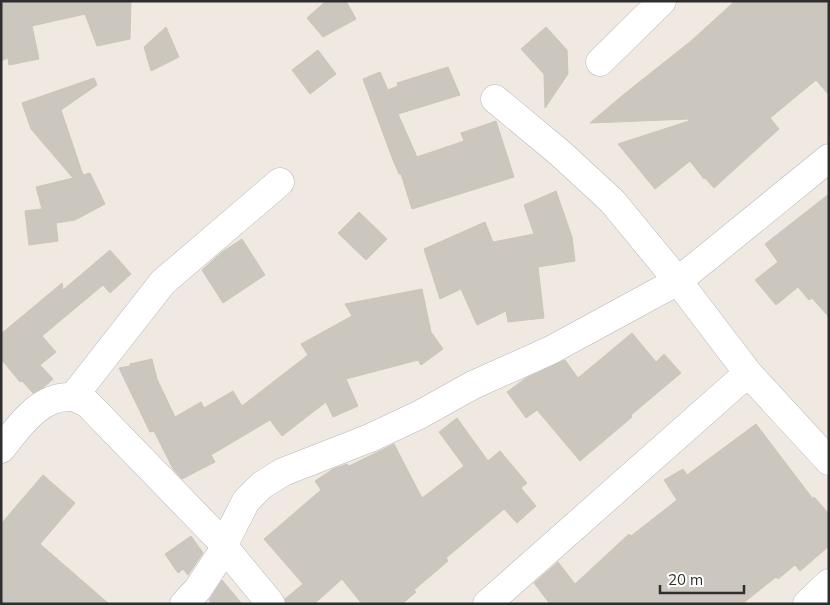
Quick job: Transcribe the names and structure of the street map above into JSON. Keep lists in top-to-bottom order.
{
  "scale_bar": "20 m"
}
